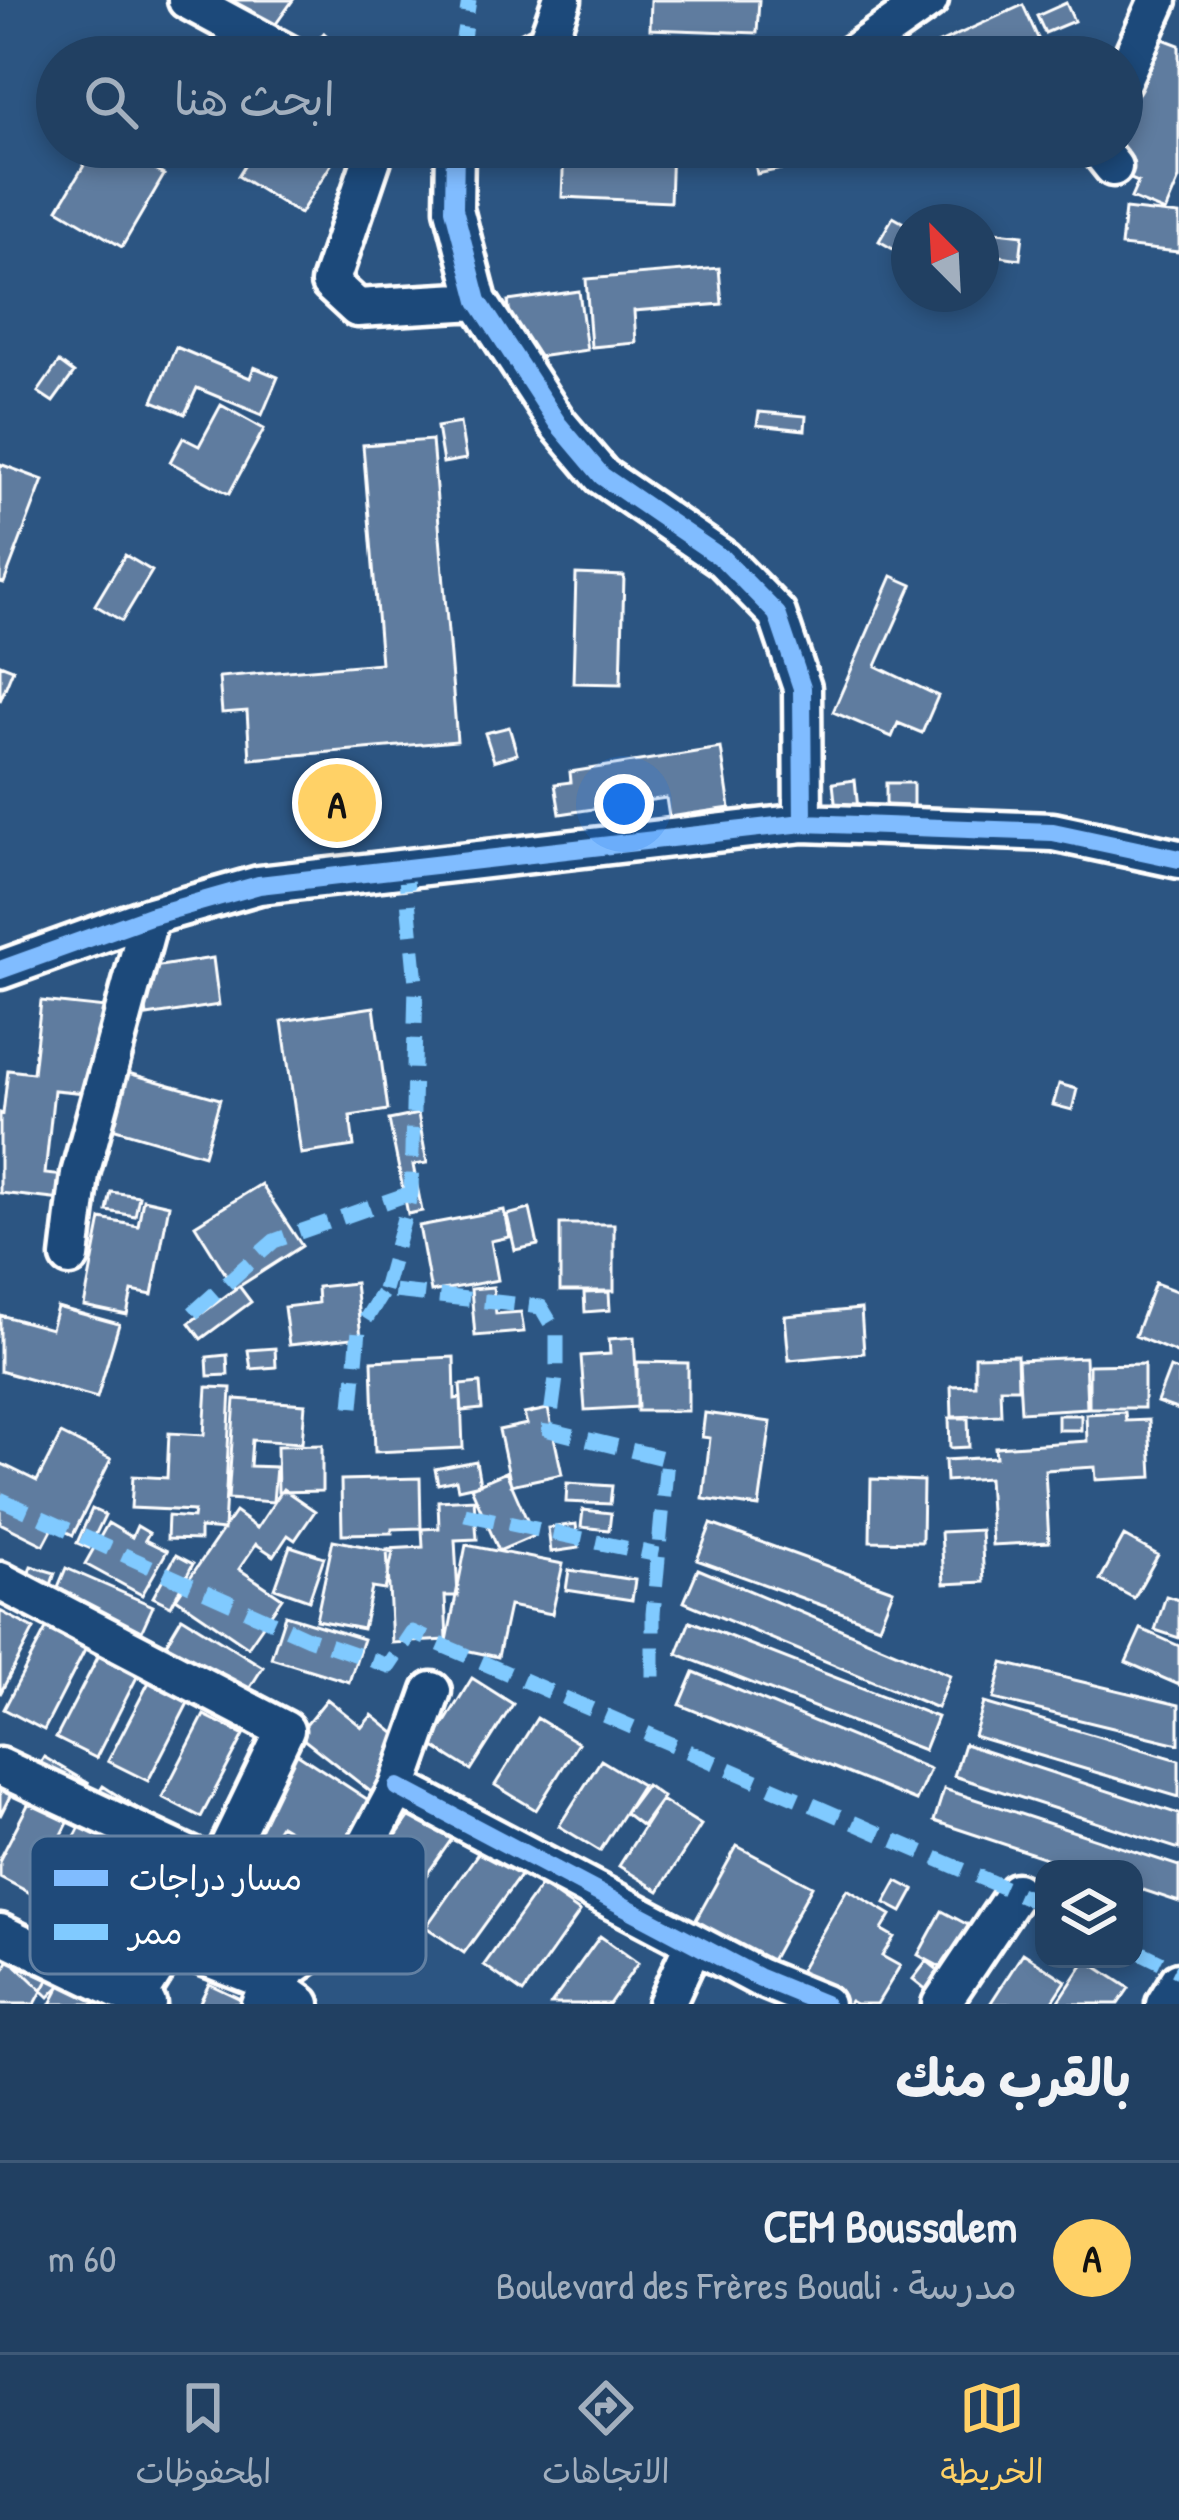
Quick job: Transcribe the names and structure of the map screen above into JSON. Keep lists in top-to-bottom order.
{
  "legend": ["مسار دراجات", "ممر"],
  "north": "top left",
  "page": {
    "search": "ابحث هنا",
    "pins": "A",
    "heading": "بالقرب منك",
    "list": [
      {
        "mark": "A",
        "name": "CEM Boussalem",
        "note": "مدرسة · Boulevard des Frères Bouali",
        "value": "60 m"
      }
    ],
    "nav": ["الخريطة", "الاتجاهات", "المحفوظات"]
  }
}
